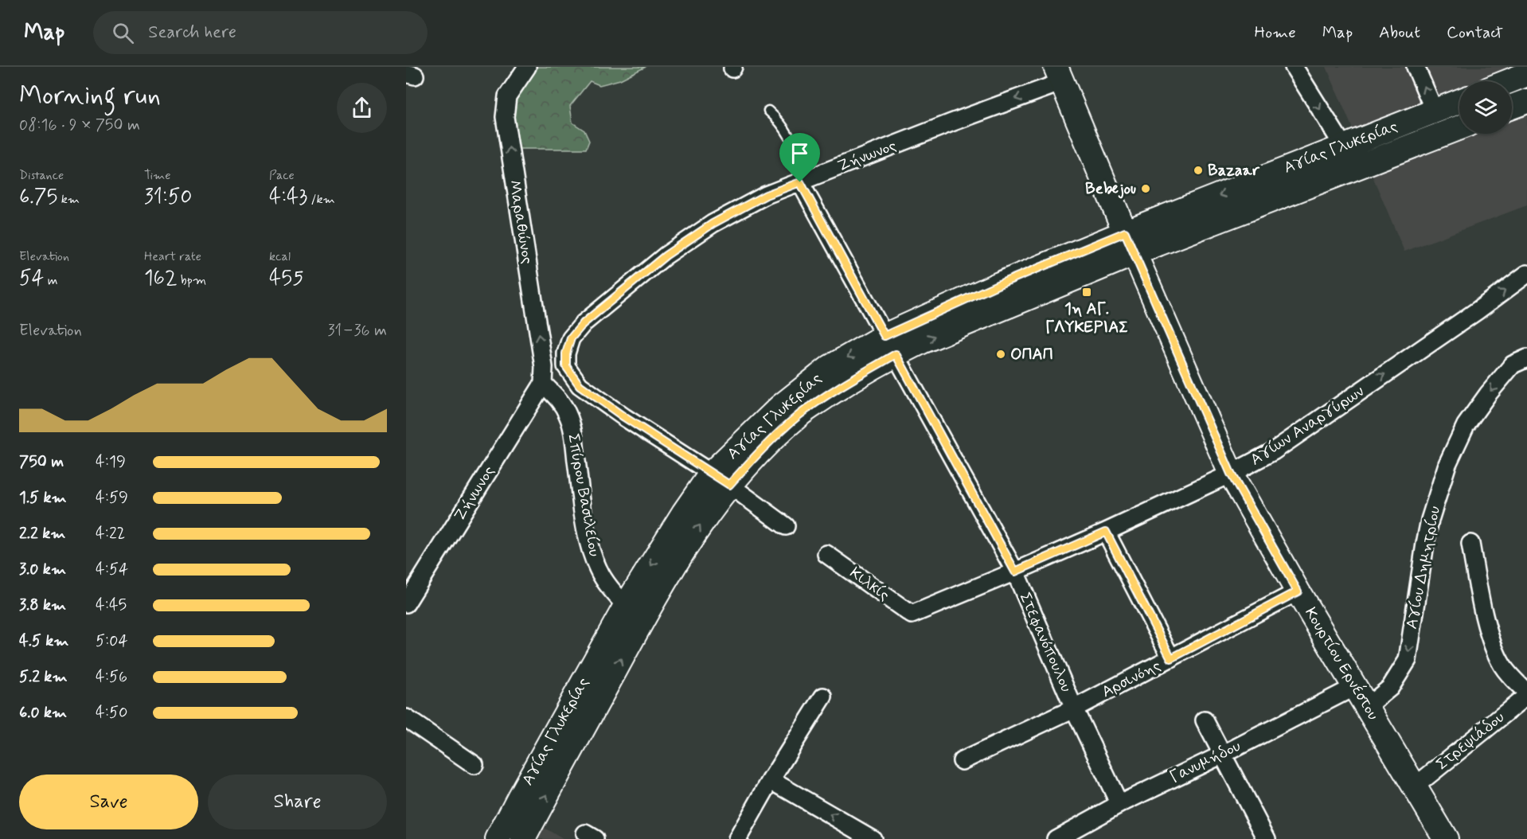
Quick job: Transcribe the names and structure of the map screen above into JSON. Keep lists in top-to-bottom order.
{
  "streets": {
    "street": [
      "Αγίας Γλυκερίας",
      "Ζήνωνος",
      "Μαραθώνος",
      "Αγίων Αναργύρων",
      "Σπύρου Βασιλείου",
      "Αγίου Δημητρίου",
      "Κιλκίς",
      "Στεφανόπουλου",
      "Κουρτίου Ερνέστου",
      "Αρσινόης",
      "Στρεψιάδου",
      "Γανυμήδου"
    ]
  },
  "crossings": [
    ["Αγίας Γλυκερίας", "Ζήνωνος"],
    ["Αγίας Γλυκερίας", "Σπύρου Βασιλείου"],
    ["Αγίας Γλυκερίας", "Στεφανόπουλου"],
    ["Αγίας Γλυκερίας", "Κουρτίου Ερνέστου"],
    ["Ζήνωνος", "Μαραθώνος"],
    ["Ζήνωνος", "Σπύρου Βασιλείου"],
    ["Ζήνωνος", "Στεφανόπουλου"],
    ["Ζήνωνος", "Κουρτίου Ερνέστου"],
    ["Μαραθώνος", "Σπύρου Βασιλείου"],
    ["Αγίων Αναργύρων", "Κιλκίς"],
    ["Αγίων Αναργύρων", "Στεφανόπουλου"],
    ["Αγίων Αναργύρων", "Κουρτίου Ερνέστου"],
    ["Αγίου Δημητρίου", "Κουρτίου Ερνέστου"],
    ["Αγίου Δημητρίου", "Γανυμήδου"],
    ["Στεφανόπουλου", "Αρσινόης"],
    ["Στεφανόπουλου", "Γανυμήδου"],
    ["Κουρτίου Ερνέστου", "Αρσινόης"],
    ["Κουρτίου Ερνέστου", "Στρεψιάδου"],
    ["Κουρτίου Ερνέστου", "Γανυμήδου"]
  ],
  "one_way": ["Μαραθώνος", "Αγίων Αναργύρων", "Αγίου Δημητρίου"],
  "places": {
    "other": ["Bazaar", "Bebejou", "ΟΠΑΠ"],
    "transit": ["1η ΑΓ. ΓΛΥΚΕΡΙΑΣ"]
  },
  "page": {
    "header": "Map",
    "search": "Search here",
    "nav": [
      "Home",
      "Map",
      "About",
      "Contact"
    ],
    "heading": ["Morning run", "08:16 · 9 × 750 m"],
    "stats": [
      ["Distance", "6.75 km"],
      ["Time", "31:50"],
      ["Pace", "4:43 /km"],
      ["Elevation", "54 m"],
      ["Heart rate", "162 bpm"],
      ["kcal", "455"]
    ],
    "chart": ["Elevation", "31–36 m"],
    "list": [
      {
        "name": "750 m",
        "note": "4:19"
      },
      {
        "name": "1.5 km",
        "note": "4:59"
      },
      {
        "name": "2.2 km",
        "note": "4:22"
      },
      {
        "name": "3.0 km",
        "note": "4:54"
      },
      {
        "name": "3.8 km",
        "note": "4:45"
      },
      {
        "name": "4.5 km",
        "note": "5:04"
      },
      {
        "name": "5.2 km",
        "note": "4:56"
      },
      {
        "name": "6.0 km",
        "note": "4:50"
      }
    ],
    "buttons": ["Save", "Share"]
  }
}
